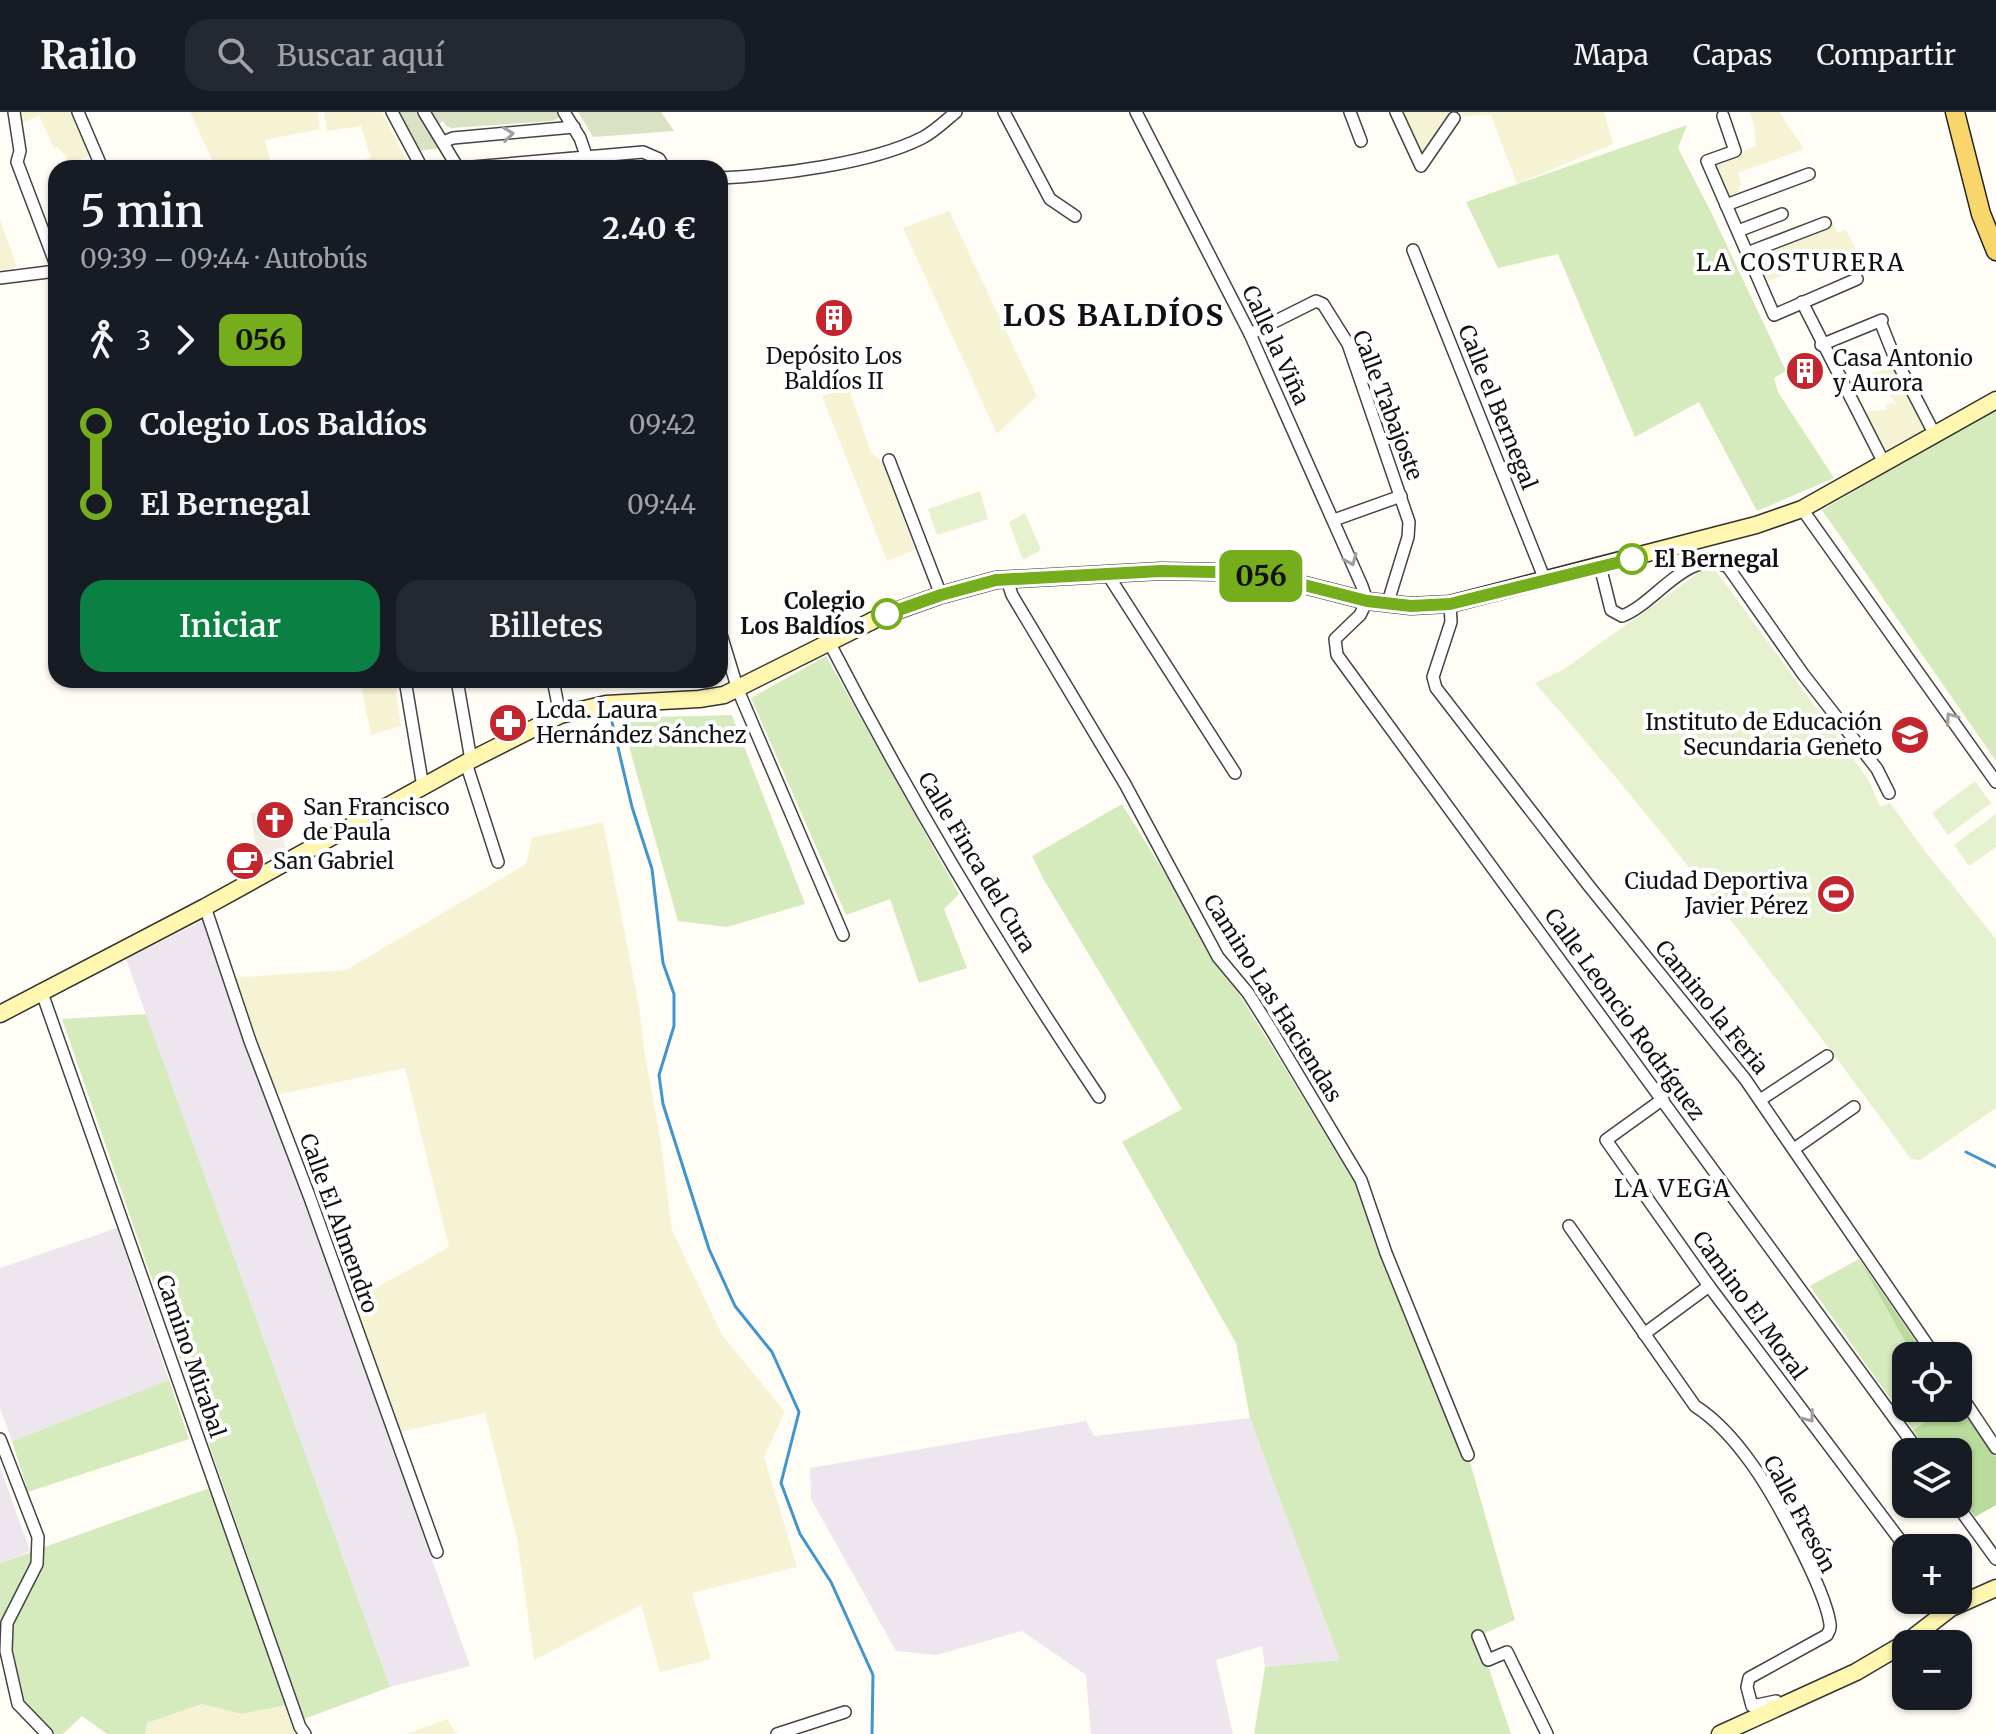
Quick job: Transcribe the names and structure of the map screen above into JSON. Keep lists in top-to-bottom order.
{
  "streets": {
    "street": [
      "Calle la Viña",
      "Calle Tabajoste",
      "Calle el Bernegal",
      "Calle Finca del Cura",
      "Camino Las Haciendas",
      "Camino la Feria",
      "Calle Leoncio Rodríguez",
      "Calle El Almendro",
      "Camino El Moral",
      "Camino Mirabal",
      "Calle Fresón"
    ]
  },
  "crossings": [
    ["Calle la Viña", "Calle Tabajoste"],
    ["Calle la Viña", "Calle Leoncio Rodríguez"],
    ["Calle Leoncio Rodríguez", "Camino El Moral"]
  ],
  "one_way": ["Camino El Moral"],
  "districts": ["LA COSTURERA", "LOS BALDÍOS", "LA VEGA"],
  "places": {
    "building": ["Depósito Los Baldíos II", "Casa Antonio y Aurora"],
    "other": ["El Bernegal", "Colegio Los Baldíos"],
    "pharmacy": ["Lcda. Laura Hernández Sánchez"],
    "school or university": ["Instituto de Educación Secundaria Geneto"],
    "church": ["San Francisco de Paula"],
    "cafe": ["San Gabriel"],
    "sports": ["Ciudad Deportiva Javier Pérez"]
  },
  "lines": ["bus line 056"],
  "page": {
    "header": "Railo",
    "search": "Buscar aquí",
    "nav": ["Mapa", "Capas", "Compartir"],
    "on_map": "056",
    "heading": ["5 min", "09:39 – 09:44 · Autobús", "2.40 €"],
    "legs": ["3", "056"],
    "list": [
      {
        "name": "Colegio Los Baldíos",
        "value": "09:42"
      },
      {
        "name": "El Bernegal",
        "value": "09:44"
      }
    ],
    "buttons": ["Iniciar", "Billetes"],
    "map_buttons": ["+", "−"]
  }
}
